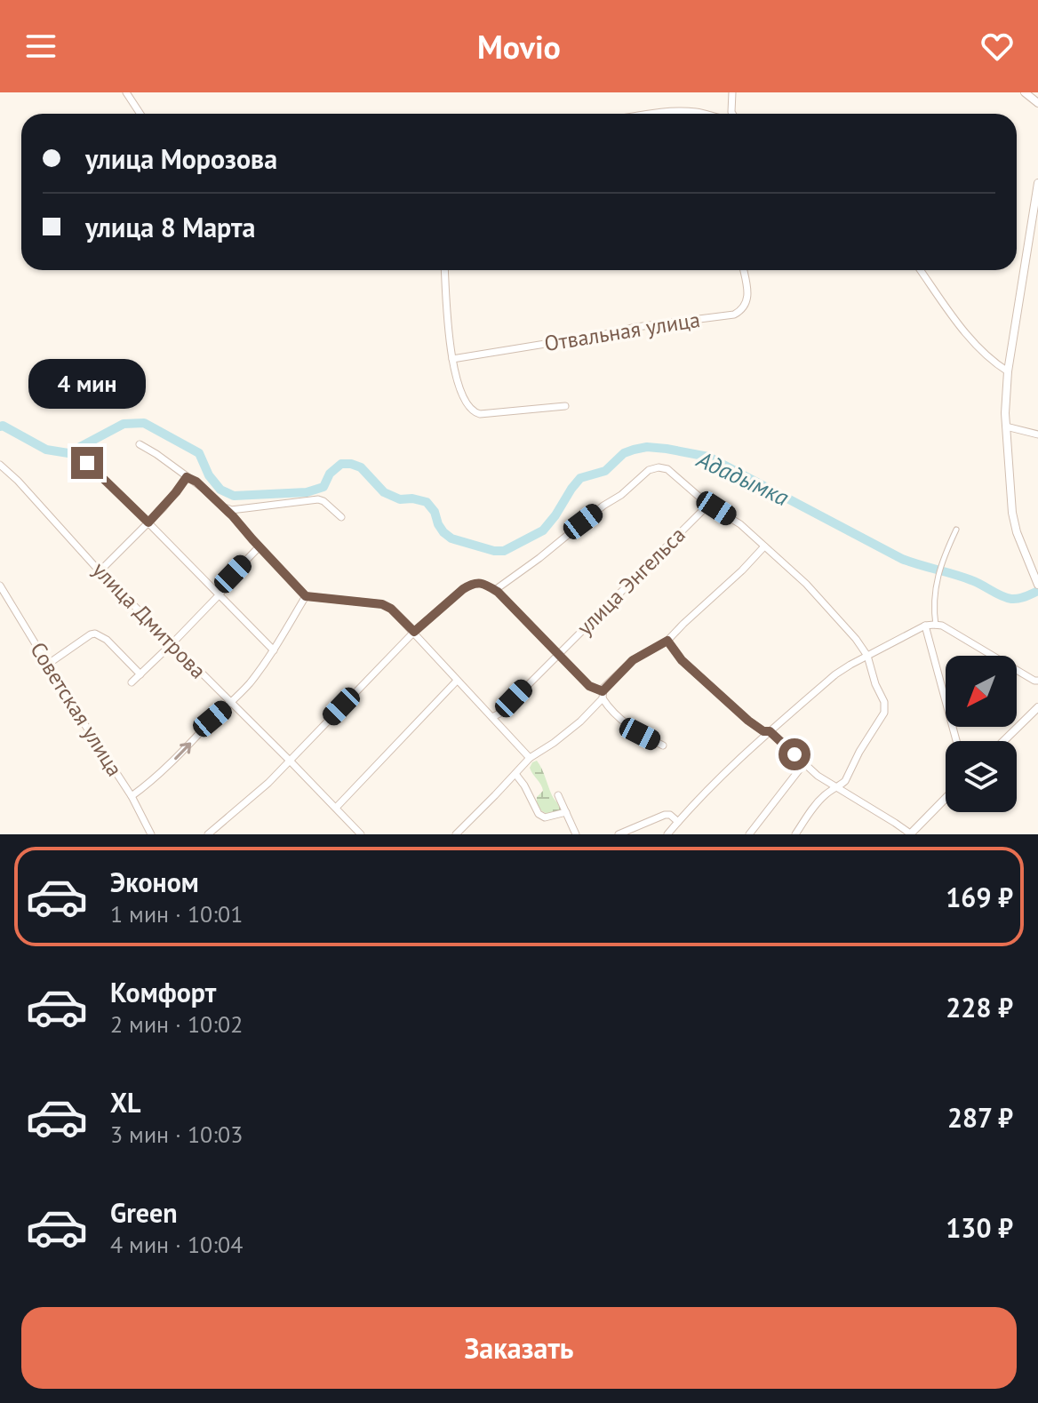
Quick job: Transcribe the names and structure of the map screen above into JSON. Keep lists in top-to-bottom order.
{
  "streets": {
    "street": [
      "Отвальная улица",
      "улица Энгельса",
      "улица Дмитрова",
      "Советская улица"
    ]
  },
  "water": ["Ададымка"],
  "north": "bottom left",
  "page": {
    "header": "Movio",
    "banner": ["улица Морозова", "улица 8 Марта"],
    "bubble": "4 мин",
    "list": [
      {
        "name": "Эконом",
        "note": "1 мин · 10:01",
        "value": "169 ₽"
      },
      {
        "name": "Комфорт",
        "note": "2 мин · 10:02",
        "value": "228 ₽"
      },
      {
        "name": "XL",
        "note": "3 мин · 10:03",
        "value": "287 ₽"
      },
      {
        "name": "Green",
        "note": "4 мин · 10:04",
        "value": "130 ₽"
      }
    ],
    "buttons": "Заказать"
  }
}
